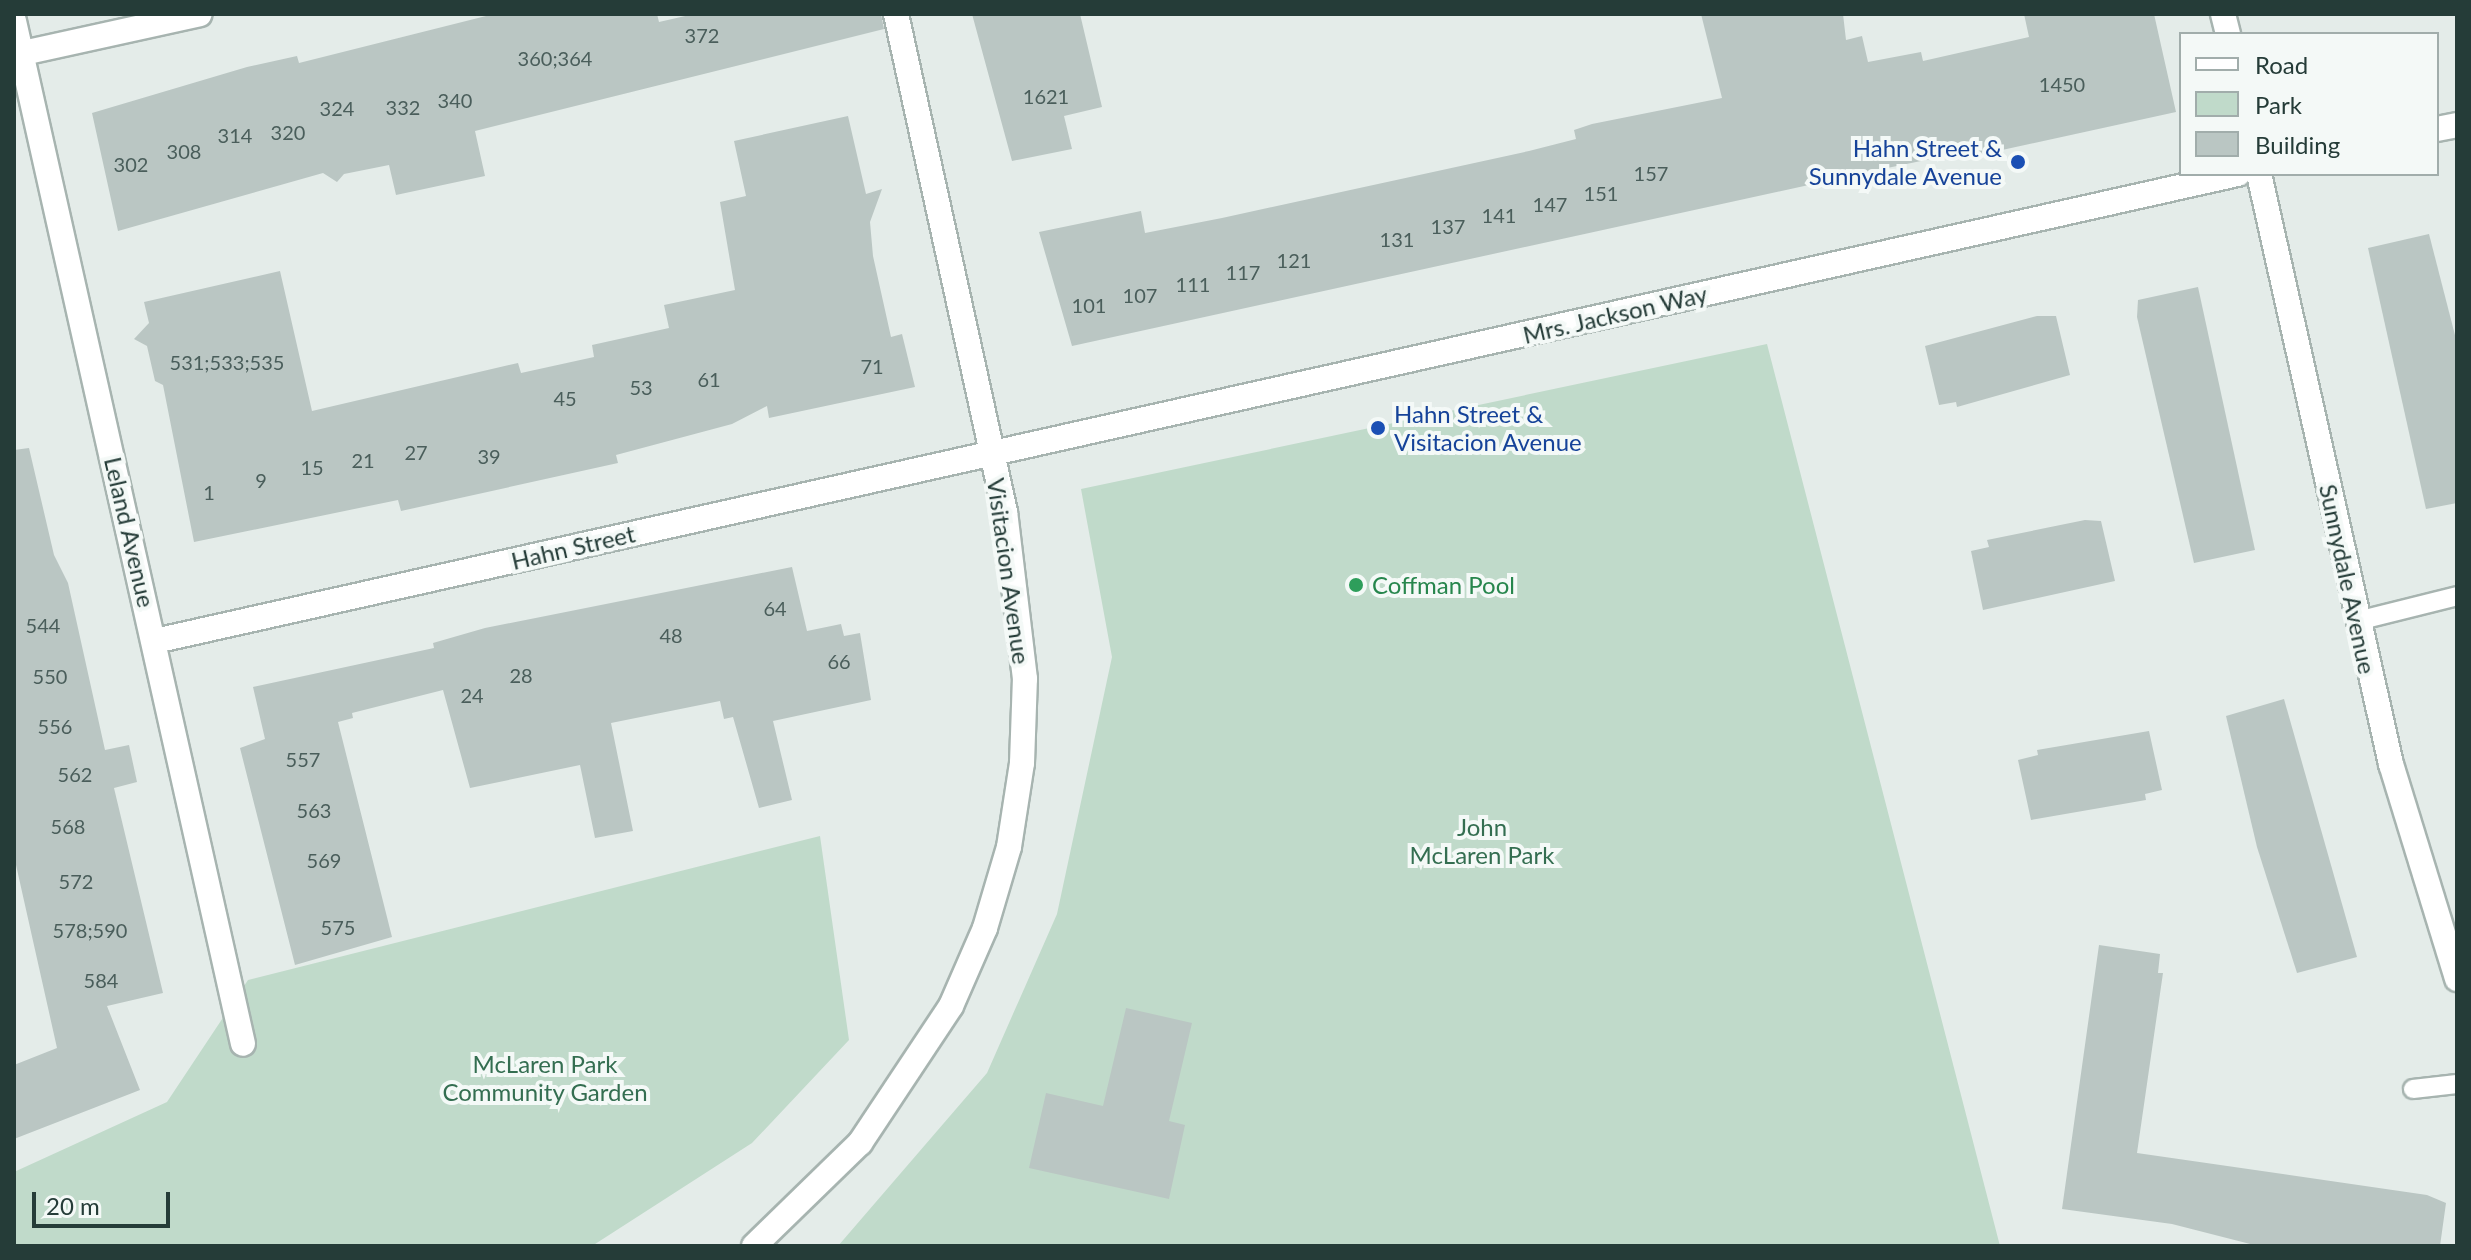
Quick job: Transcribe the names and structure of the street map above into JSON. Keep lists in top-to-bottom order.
{
  "streets": {
    "street": [
      "Mrs. Jackson Way",
      "Leland Avenue",
      "Hahn Street",
      "Visitacion Avenue",
      "Sunnydale Avenue"
    ]
  },
  "crossings": [
    ["Mrs. Jackson Way", "Hahn Street"],
    ["Mrs. Jackson Way", "Visitacion Avenue"],
    ["Leland Avenue", "Hahn Street"],
    ["Hahn Street", "Visitacion Avenue"]
  ],
  "parks": ["John McLaren Park", "McLaren Park Community Garden"],
  "places": ["Hahn Street & Sunnydale Avenue", "Hahn Street & Visitacion Avenue", "Coffman Pool"],
  "house_numbers": [
    "372",
    "360;364",
    "1450",
    "1621",
    "340",
    "332",
    "324",
    "320",
    "314",
    "308",
    "302",
    "157",
    "151",
    "147",
    "141",
    "137",
    "131",
    "121",
    "117",
    "111",
    "107",
    "101",
    "531;533;535",
    "71",
    "61",
    "53",
    "45",
    "27",
    "39",
    "21",
    "15",
    "9",
    "1",
    "64",
    "544",
    "48",
    "66",
    "28",
    "550",
    "24",
    "556",
    "557",
    "562",
    "563",
    "568",
    "569",
    "572",
    "575",
    "578;590",
    "584"
  ],
  "legend": ["Road", "Park", "Building"],
  "scale_bar": "20 m"
}
